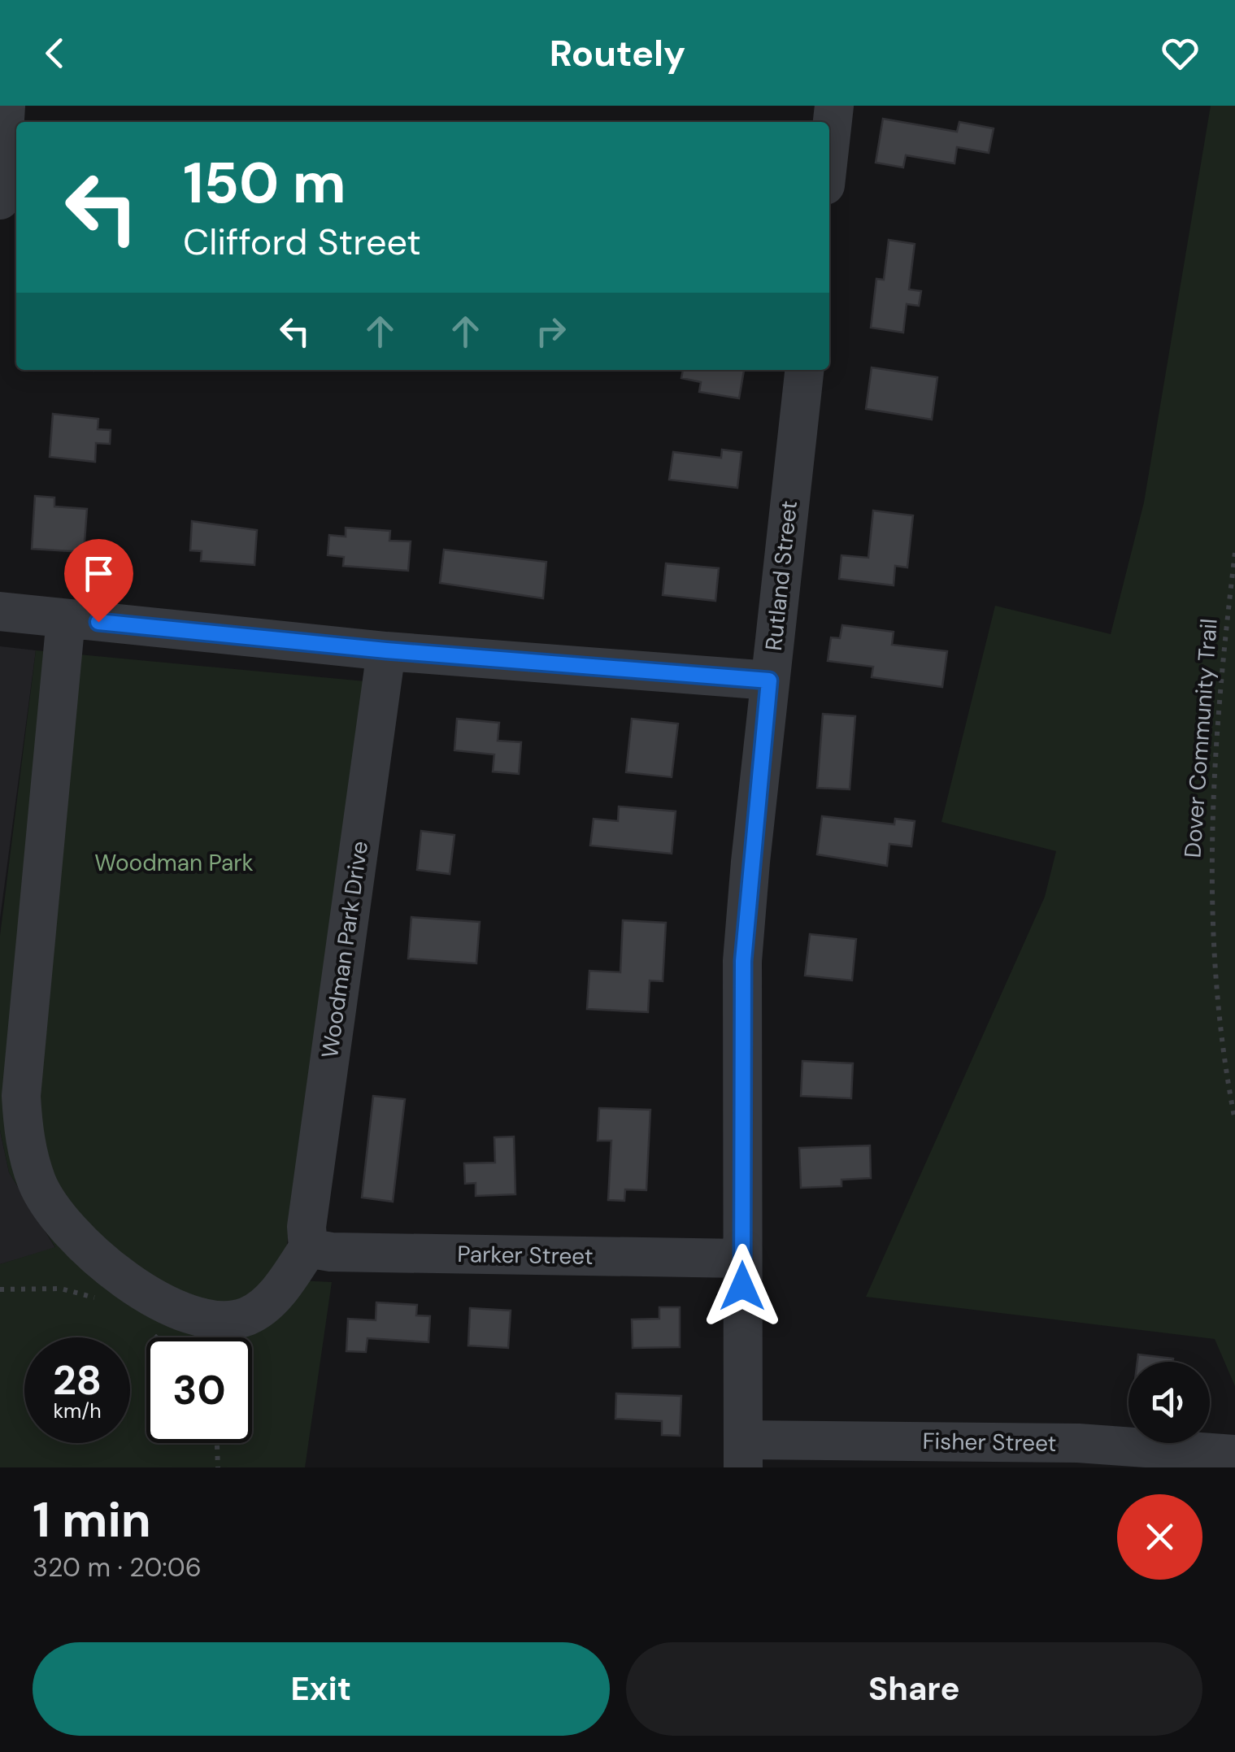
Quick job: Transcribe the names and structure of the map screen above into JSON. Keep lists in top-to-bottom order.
{
  "streets": {
    "street": [
      "Rutland Street",
      "Woodman Park Drive",
      "Parker Street",
      "Fisher Street"
    ],
    "path": ["Dover Community Trail"]
  },
  "crossings": [
    ["Rutland Street", "Parker Street"],
    ["Rutland Street", "Fisher Street"],
    ["Woodman Park Drive", "Parker Street"]
  ],
  "parks": ["Woodman Park"],
  "page": {
    "header": "Routely",
    "turn": ["150 m", "Clifford Street"],
    "speed": "28 km/h",
    "limit": "30",
    "heading": ["1 min", "320 m · 20:06"],
    "buttons": ["Exit", "Share"]
  }
}
